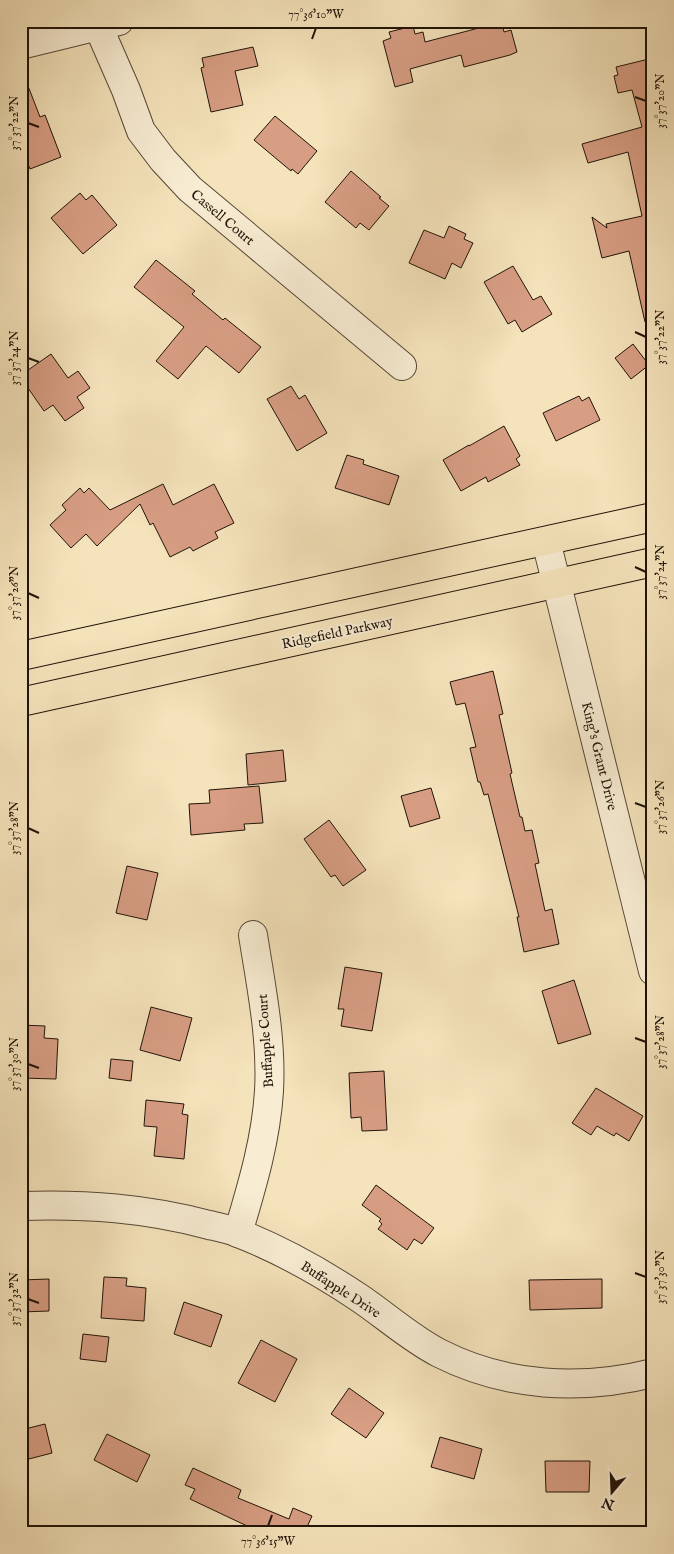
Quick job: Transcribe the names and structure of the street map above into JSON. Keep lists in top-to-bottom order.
{
  "streets": {
    "main road": ["Ridgefield Parkway"],
    "street": [
      "Cassell Court",
      "King's Grant Drive",
      "Buffapple Court",
      "Buffapple Drive"
    ]
  },
  "crossings": [
    ["Ridgefield Parkway", "King's Grant Drive"],
    ["Buffapple Court", "Buffapple Drive"]
  ],
  "north": "bottom",
  "coordinates": [
    "77°36'10\"W",
    "37°37'20\"N",
    "37°37'22\"N",
    "37°37'24\"N",
    "37°37'26\"N",
    "37°37'28\"N",
    "37°37'30\"N",
    "37°37'32\"N",
    "77°36'15\"W"
  ]
}
